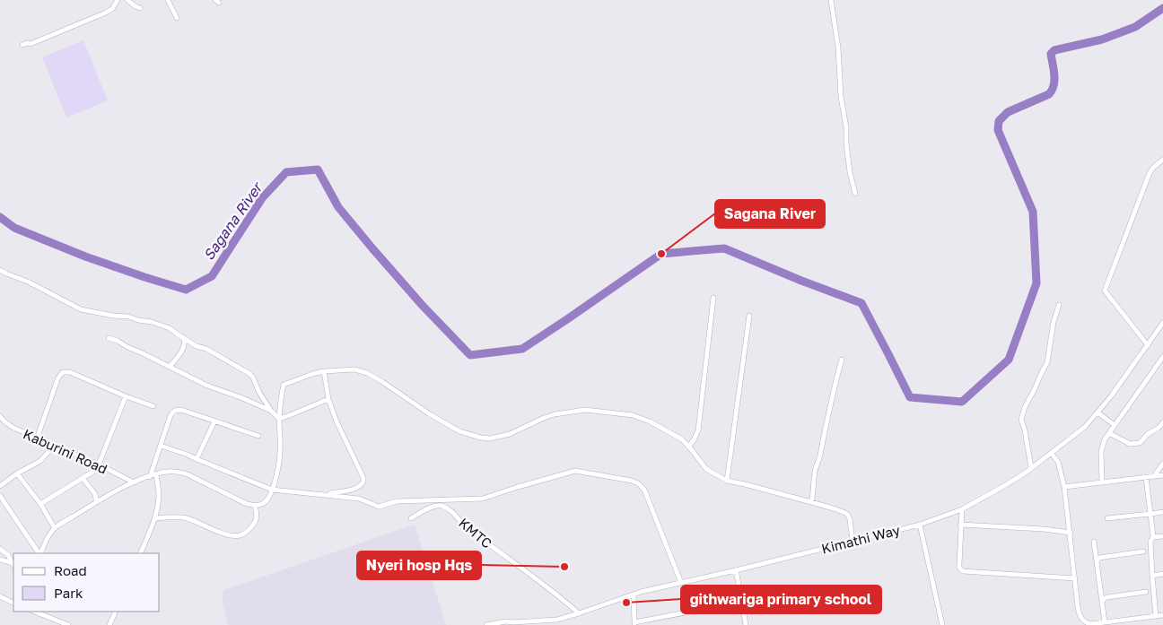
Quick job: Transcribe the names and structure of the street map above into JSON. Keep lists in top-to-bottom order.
{
  "streets": {
    "street": ["Kaburini Road", "KMTC", "Kimathi Way"]
  },
  "crossings": [
    ["KMTC", "Kimathi Way"]
  ],
  "water": ["Sagana River"],
  "places": ["Sagana River", "Nyeri hosp Hqs", "githwariga primary school"],
  "legend": ["Road", "Park"]
}
